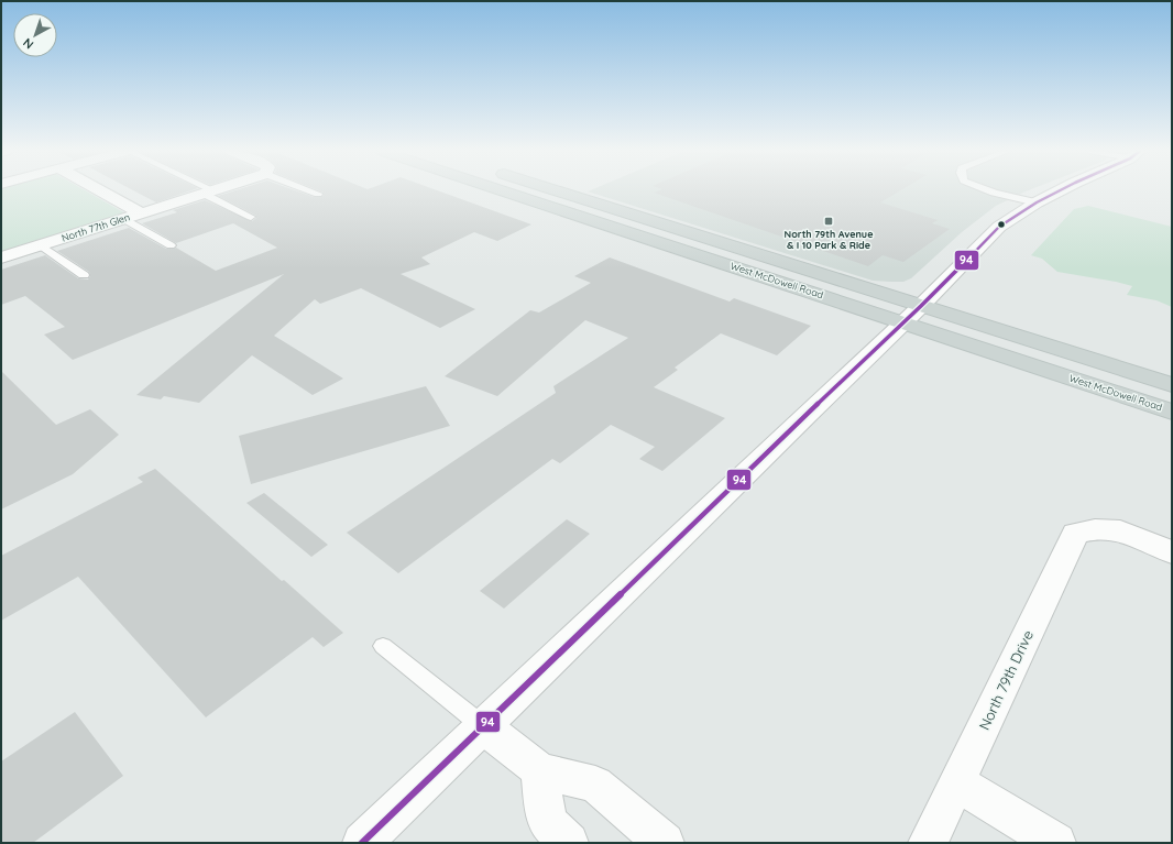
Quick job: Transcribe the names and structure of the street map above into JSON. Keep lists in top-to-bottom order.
{
  "streets": {
    "main road": ["West McDowell Road"],
    "street": ["North 77th Glen", "North 79th Drive"]
  },
  "places": {
    "transit": ["North 79th Avenue & I 10 Park & Ride"]
  },
  "lines": ["transit line 94"],
  "north": "bottom left"
}
